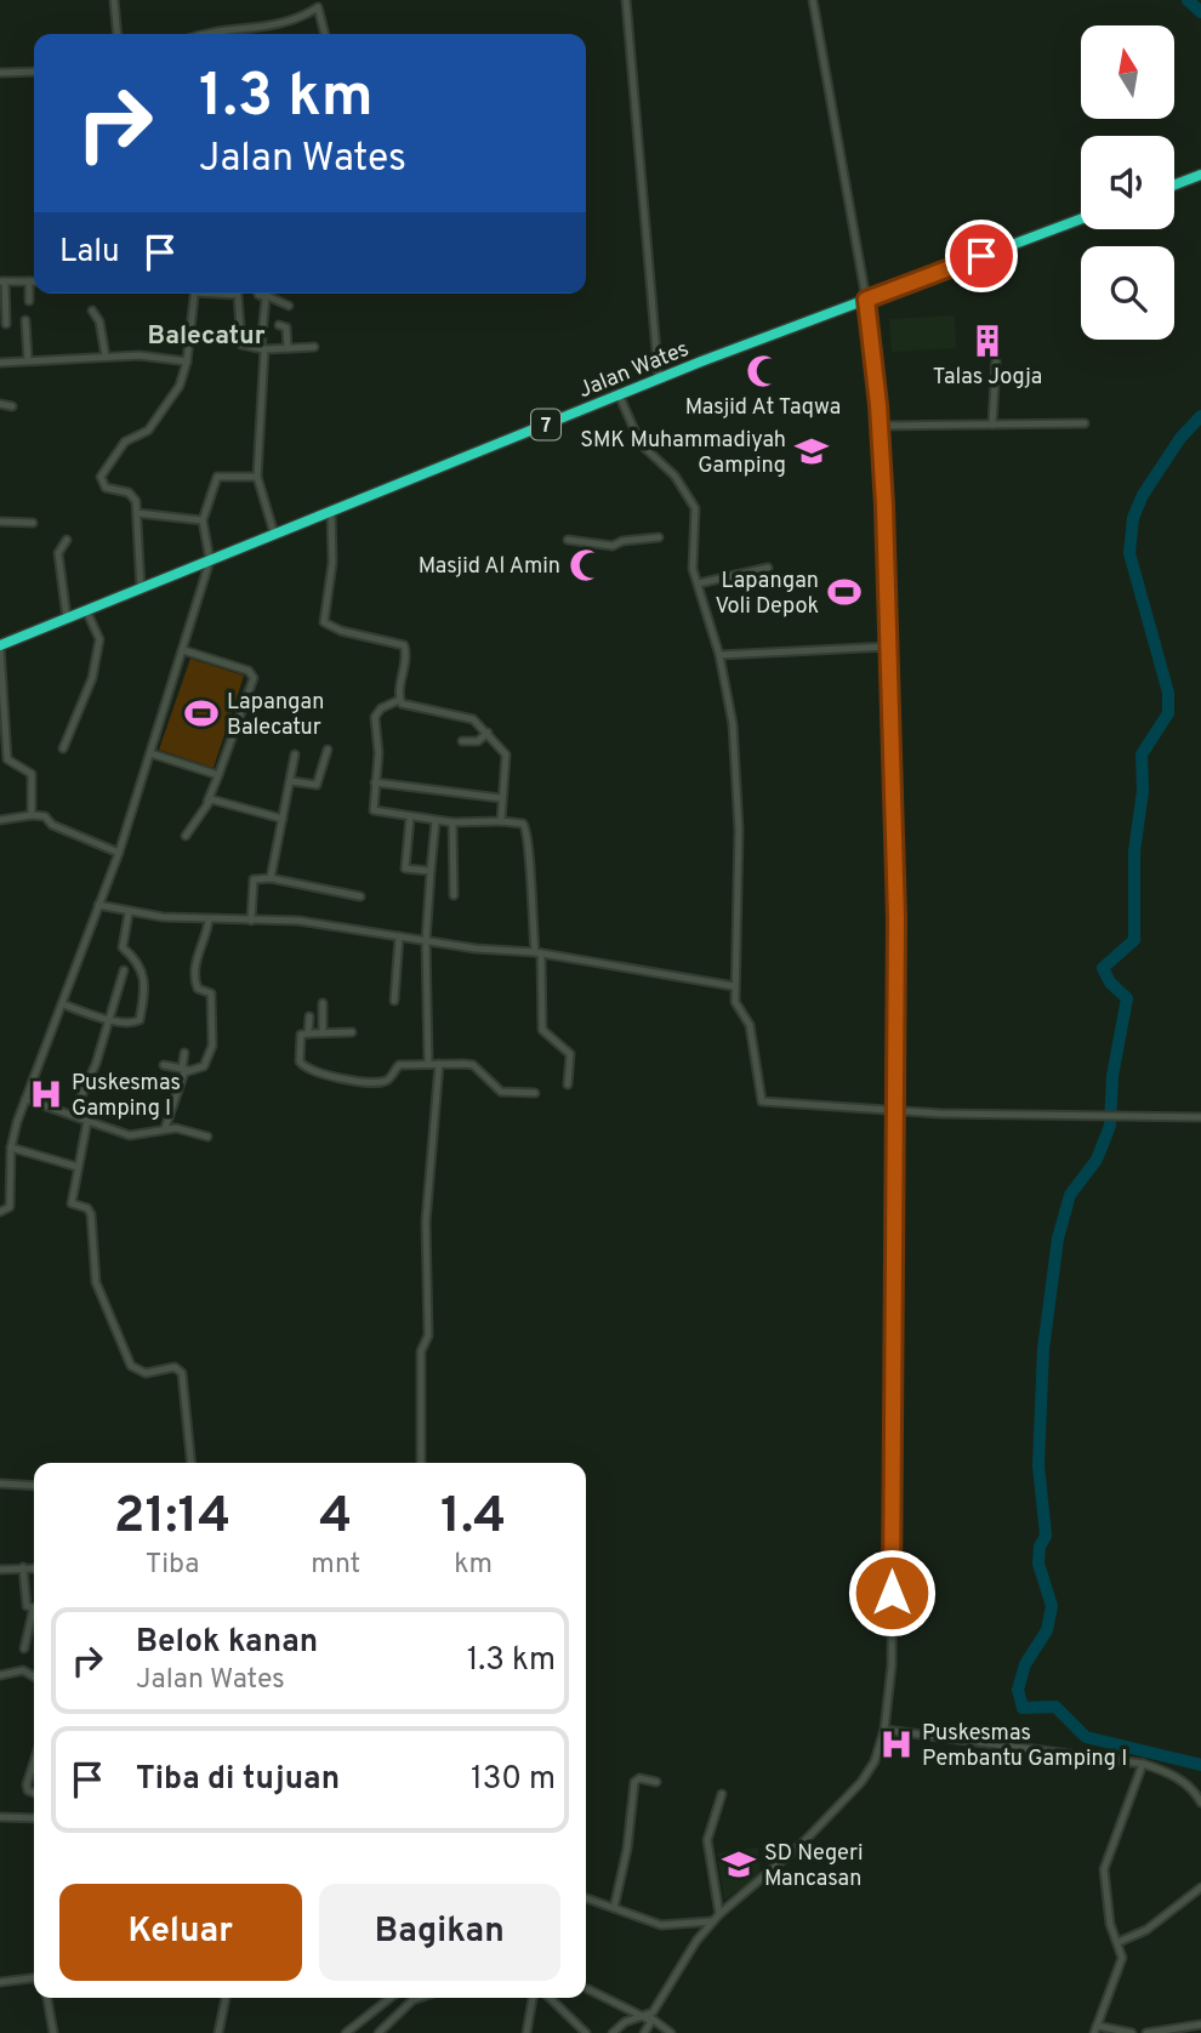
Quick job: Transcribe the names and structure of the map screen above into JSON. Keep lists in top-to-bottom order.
{
  "streets": {
    "highway": ["Jalan Wates", "7"]
  },
  "districts": ["Balecatur"],
  "places": {
    "building": ["Talas Jogja"],
    "mosque": ["Masjid At Taqwa", "Masjid Al Amin"],
    "school or university": ["SMK Muhammadiyah Gamping", "SD Negeri Mancasan"],
    "sports": ["Lapangan Voli Depok", "Lapangan Balecatur"],
    "hospital": ["Puskesmas Gamping I", "Puskesmas Pembantu Gamping I"]
  },
  "north": "top",
  "page": {
    "turn": ["1.3 km", "Jalan Wates"],
    "then": "Lalu",
    "eta": [
      "21:14",
      "Tiba",
      "4",
      "mnt",
      "1.4",
      "km"
    ],
    "list": [
      {
        "name": "Belok kanan",
        "note": "Jalan Wates",
        "value": "1.3 km"
      },
      {
        "name": "Tiba di tujuan",
        "value": "130 m"
      }
    ],
    "buttons": ["Keluar", "Bagikan"]
  }
}
